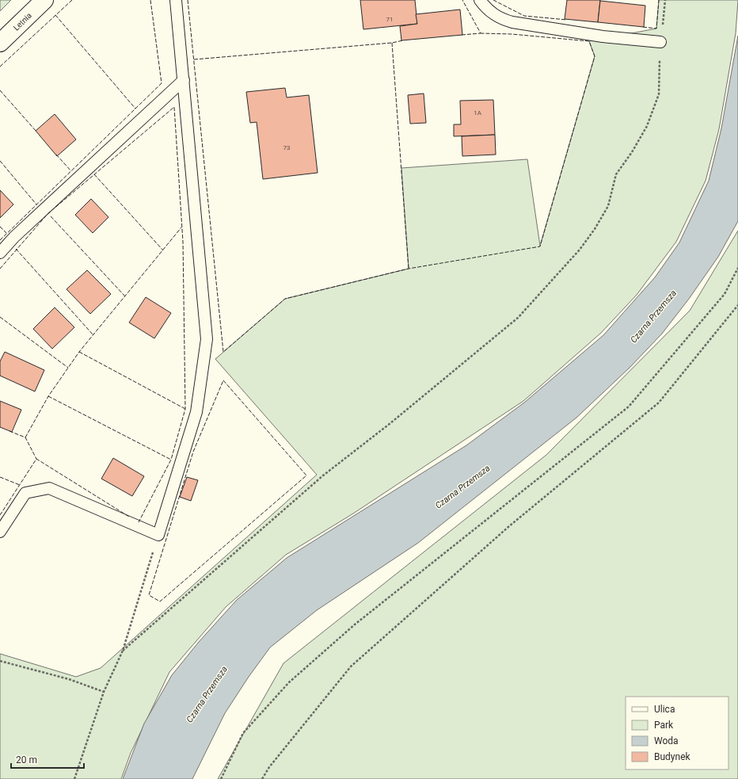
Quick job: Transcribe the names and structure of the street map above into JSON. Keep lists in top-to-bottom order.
{
  "streets": {
    "street": ["Letnia"]
  },
  "water": ["Czarna Przemsza"],
  "house_numbers": ["71", "1A", "73"],
  "legend": [
    "Ulica",
    "Park",
    "Woda",
    "Budynek"
  ],
  "scale_bar": "20 m"
}
